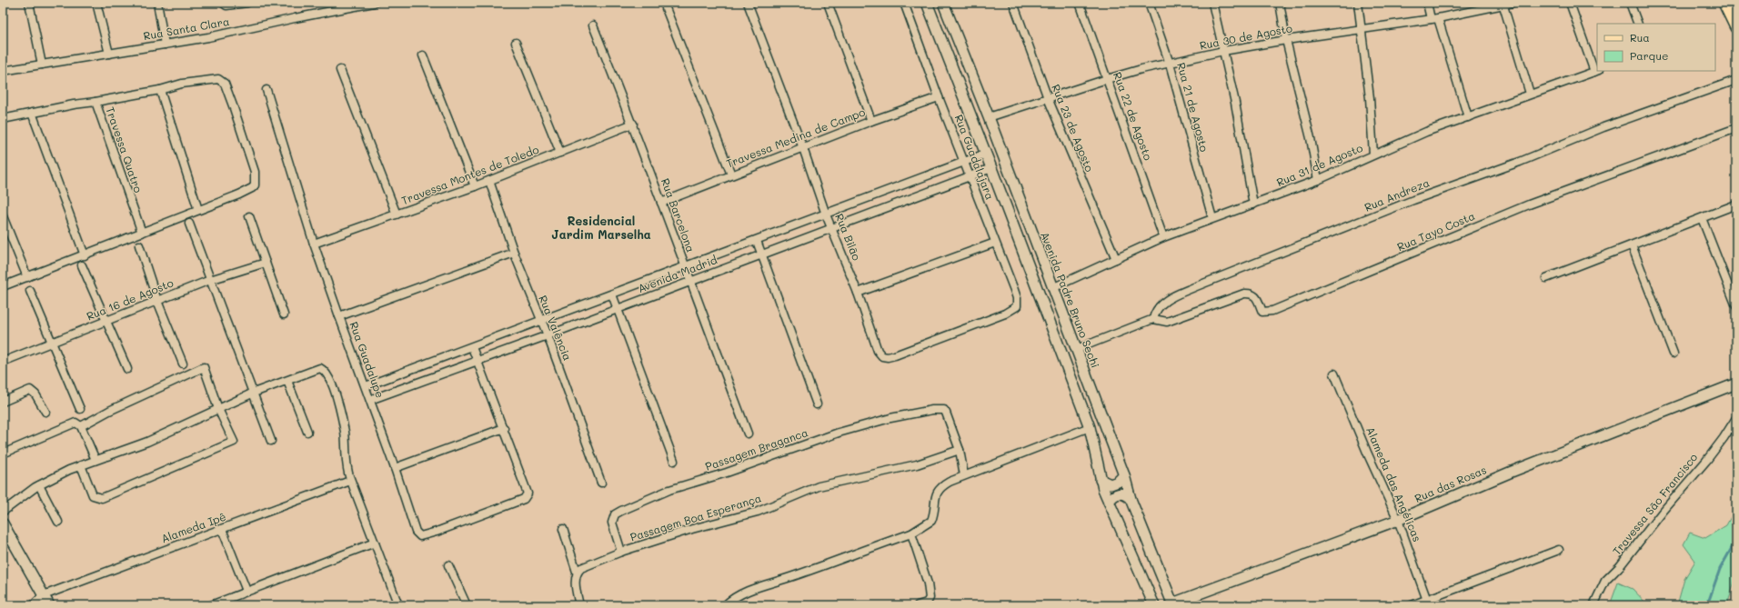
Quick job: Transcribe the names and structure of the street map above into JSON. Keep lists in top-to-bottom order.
{
  "streets": {
    "main road": ["Avenida Padre Bruno Sechi", "Rua das Rosas"],
    "street": [
      "Rua Santa Clara",
      "Rua 30 de Agosto",
      "Rua 21 de Agosto",
      "Rua 22 de Agosto",
      "Rua 23 de Agosto",
      "Travessa Medina de Campo",
      "Travessa Quatro",
      "Rua Guadalajara",
      "Rua 31 de Agosto",
      "Travessa Montes de Toledo",
      "Rua Andreza",
      "Rua Barcelona",
      "Rua Tayo Costa",
      "Rua Bilão",
      "Avenida Madrid",
      "Rua 16 de Agosto",
      "Rua Valência",
      "Rua Guadalupe",
      "Passagem Braganca",
      "Alameda das Angélicas",
      "Travessa São Francisco",
      "Passagem Boa Esperança",
      "Alameda Ipê"
    ]
  },
  "crossings": [
    ["Rua 30 de Agosto", "Rua 21 de Agosto"],
    ["Rua 30 de Agosto", "Rua 22 de Agosto"],
    ["Rua 30 de Agosto", "Rua 23 de Agosto"],
    ["Rua 30 de Agosto", "Avenida Padre Bruno Sechi"],
    ["Rua 21 de Agosto", "Rua 31 de Agosto"],
    ["Rua 22 de Agosto", "Rua 31 de Agosto"],
    ["Rua 23 de Agosto", "Rua 31 de Agosto"],
    ["Travessa Medina de Campo", "Rua Guadalajara"],
    ["Travessa Medina de Campo", "Rua Barcelona"],
    ["Travessa Medina de Campo", "Rua Bilão"],
    ["Rua Guadalajara", "Rua Bilão"],
    ["Rua Guadalajara", "Avenida Madrid"],
    ["Rua 31 de Agosto", "Avenida Padre Bruno Sechi"],
    ["Travessa Montes de Toledo", "Rua Barcelona"],
    ["Travessa Montes de Toledo", "Rua Valência"],
    ["Travessa Montes de Toledo", "Rua Guadalupe"],
    ["Rua Andreza", "Rua Tayo Costa"],
    ["Rua Barcelona", "Avenida Madrid"],
    ["Rua Bilão", "Avenida Madrid"],
    ["Avenida Madrid", "Rua Valência"],
    ["Avenida Madrid", "Rua Guadalupe"],
    ["Avenida Padre Bruno Sechi", "Rua das Rosas"],
    ["Passagem Braganca", "Passagem Boa Esperança"],
    ["Alameda das Angélicas", "Rua das Rosas"]
  ],
  "districts": ["Residencial Jardim Marselha"],
  "legend": ["Rua", "Parque"]
}
